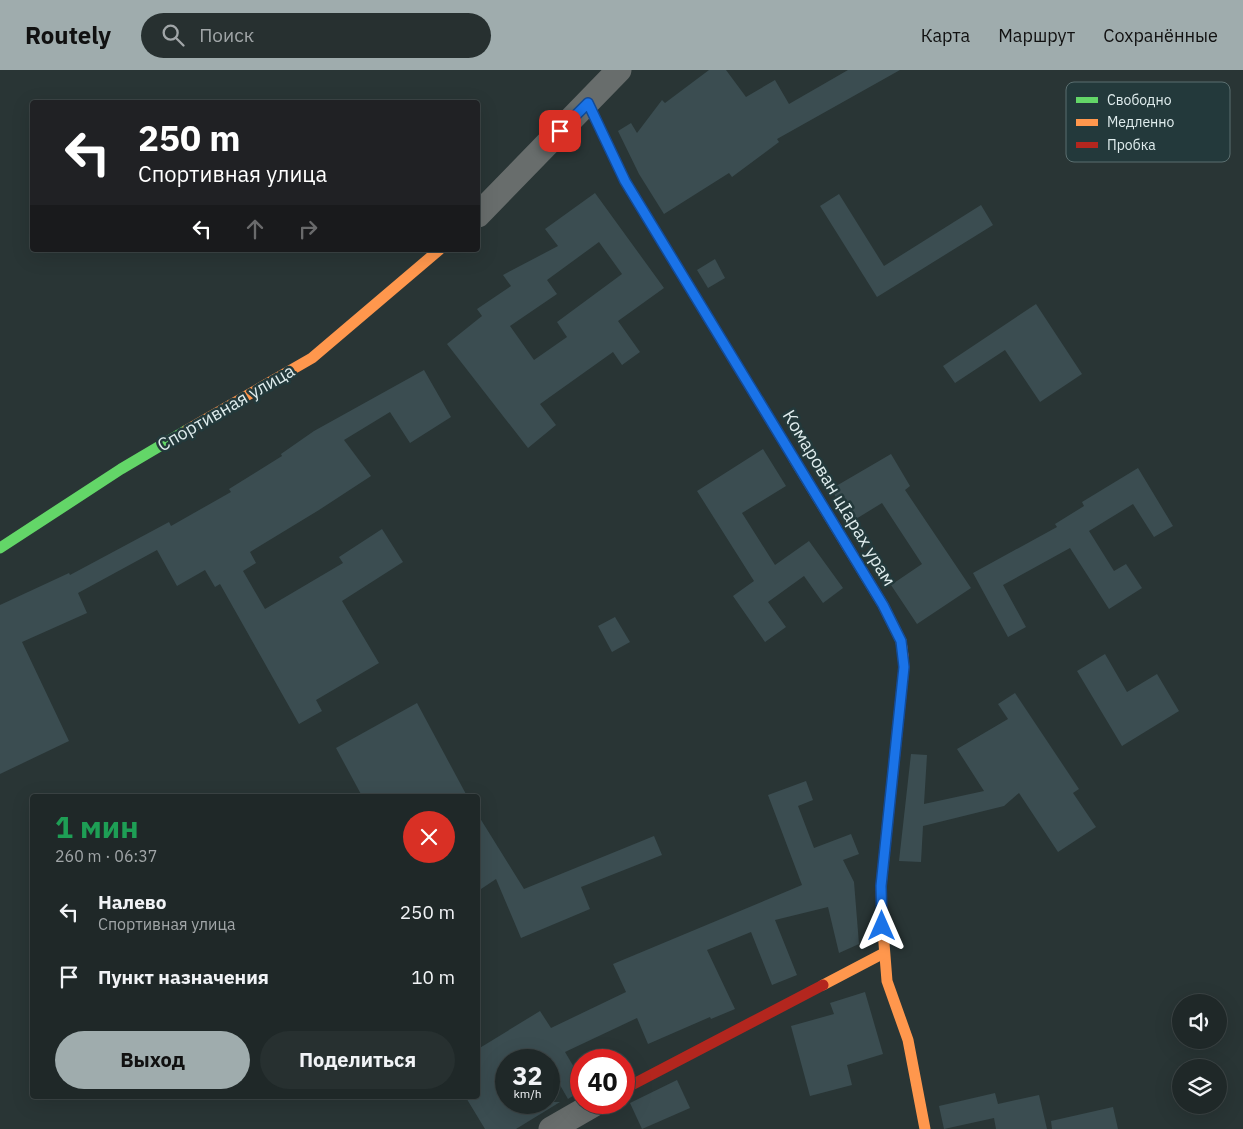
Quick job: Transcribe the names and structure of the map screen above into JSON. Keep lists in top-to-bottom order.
{
  "streets": {
    "street": ["Спортивная улица", "Комарован цIарах урам"]
  },
  "legend": ["Свободно", "Медленно", "Пробка"],
  "page": {
    "header": "Routely",
    "search": "Поиск",
    "nav": ["Карта", "Маршрут", "Сохранённые"],
    "turn": ["250 m", "Спортивная улица"],
    "heading": ["1 мин", "260 m · 06:37"],
    "list": [
      {
        "name": "Налево",
        "note": "Спортивная улица",
        "value": "250 m"
      },
      {
        "name": "Пункт назначения",
        "value": "10 m"
      }
    ],
    "buttons": ["Выход", "Поделиться"],
    "speed": "32 km/h",
    "limit": "40"
  }
}
